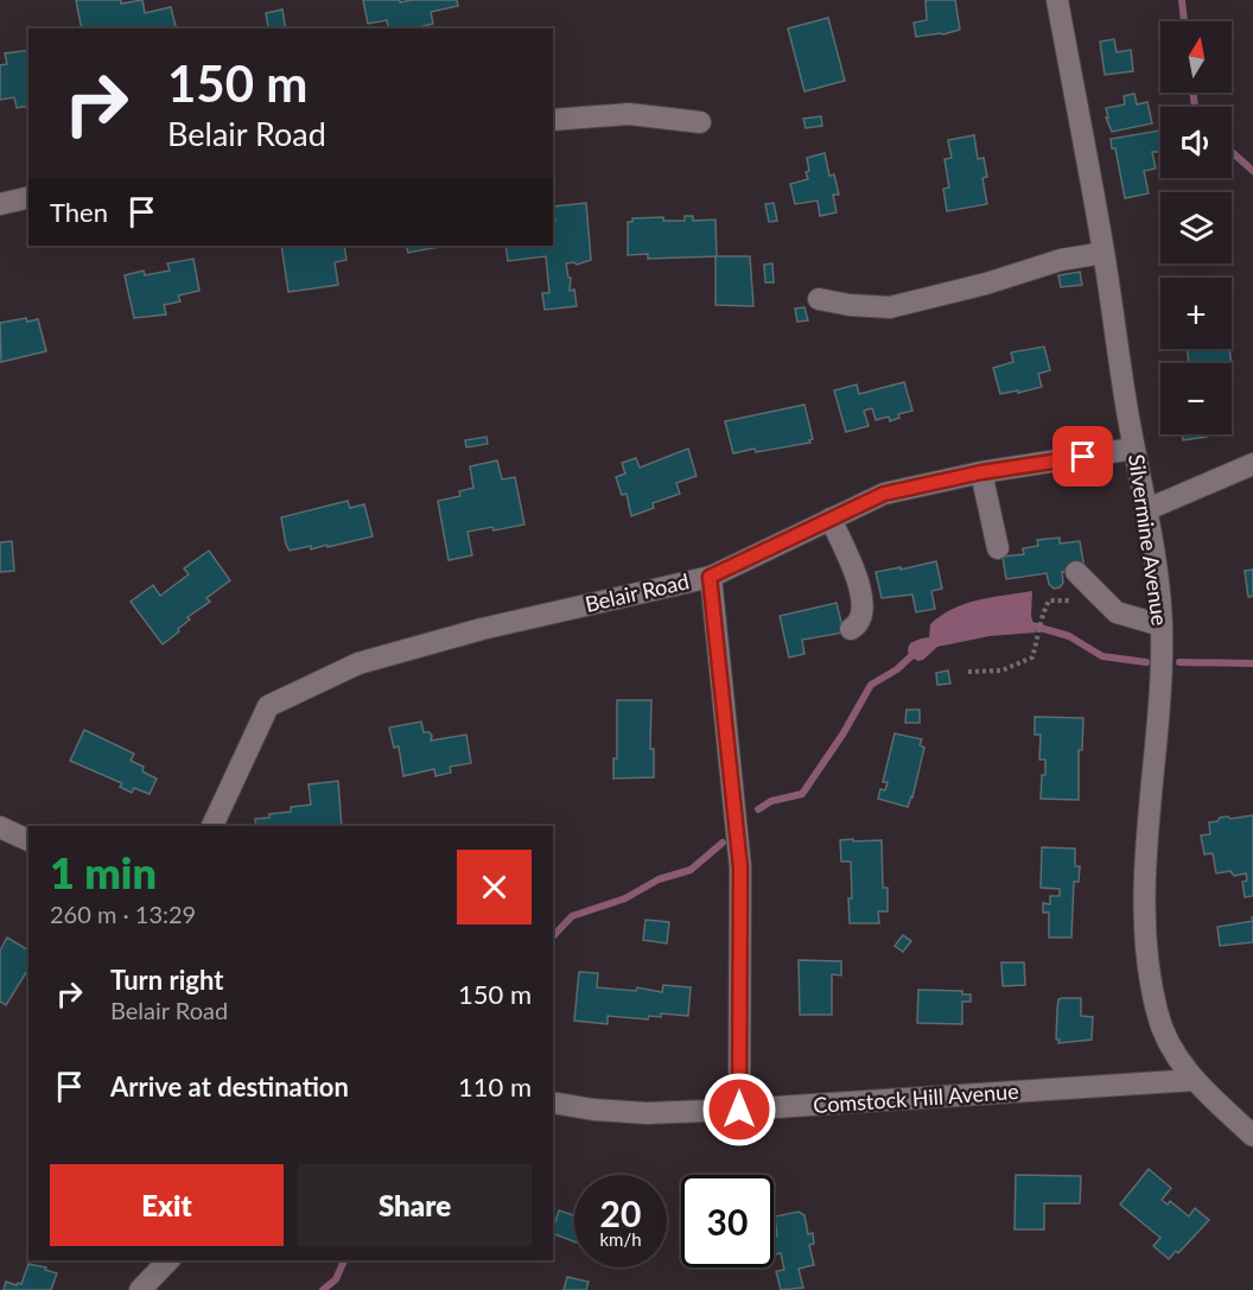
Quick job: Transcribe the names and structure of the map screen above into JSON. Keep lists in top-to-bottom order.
{
  "streets": {
    "street": ["Silvermine Avenue", "Belair Road", "Comstock Hill Avenue"]
  },
  "crossings": [
    ["Silvermine Avenue", "Belair Road"],
    ["Silvermine Avenue", "Comstock Hill Avenue"]
  ],
  "north": "top",
  "page": {
    "map_buttons": ["+", "−"],
    "turn": ["150 m", "Belair Road"],
    "then": "Then",
    "heading": ["1 min", "260 m · 13:29"],
    "list": [
      {
        "name": "Turn right",
        "note": "Belair Road",
        "value": "150 m"
      },
      {
        "name": "Arrive at destination",
        "value": "110 m"
      }
    ],
    "buttons": ["Exit", "Share"],
    "speed": "20 km/h",
    "limit": "30"
  }
}
